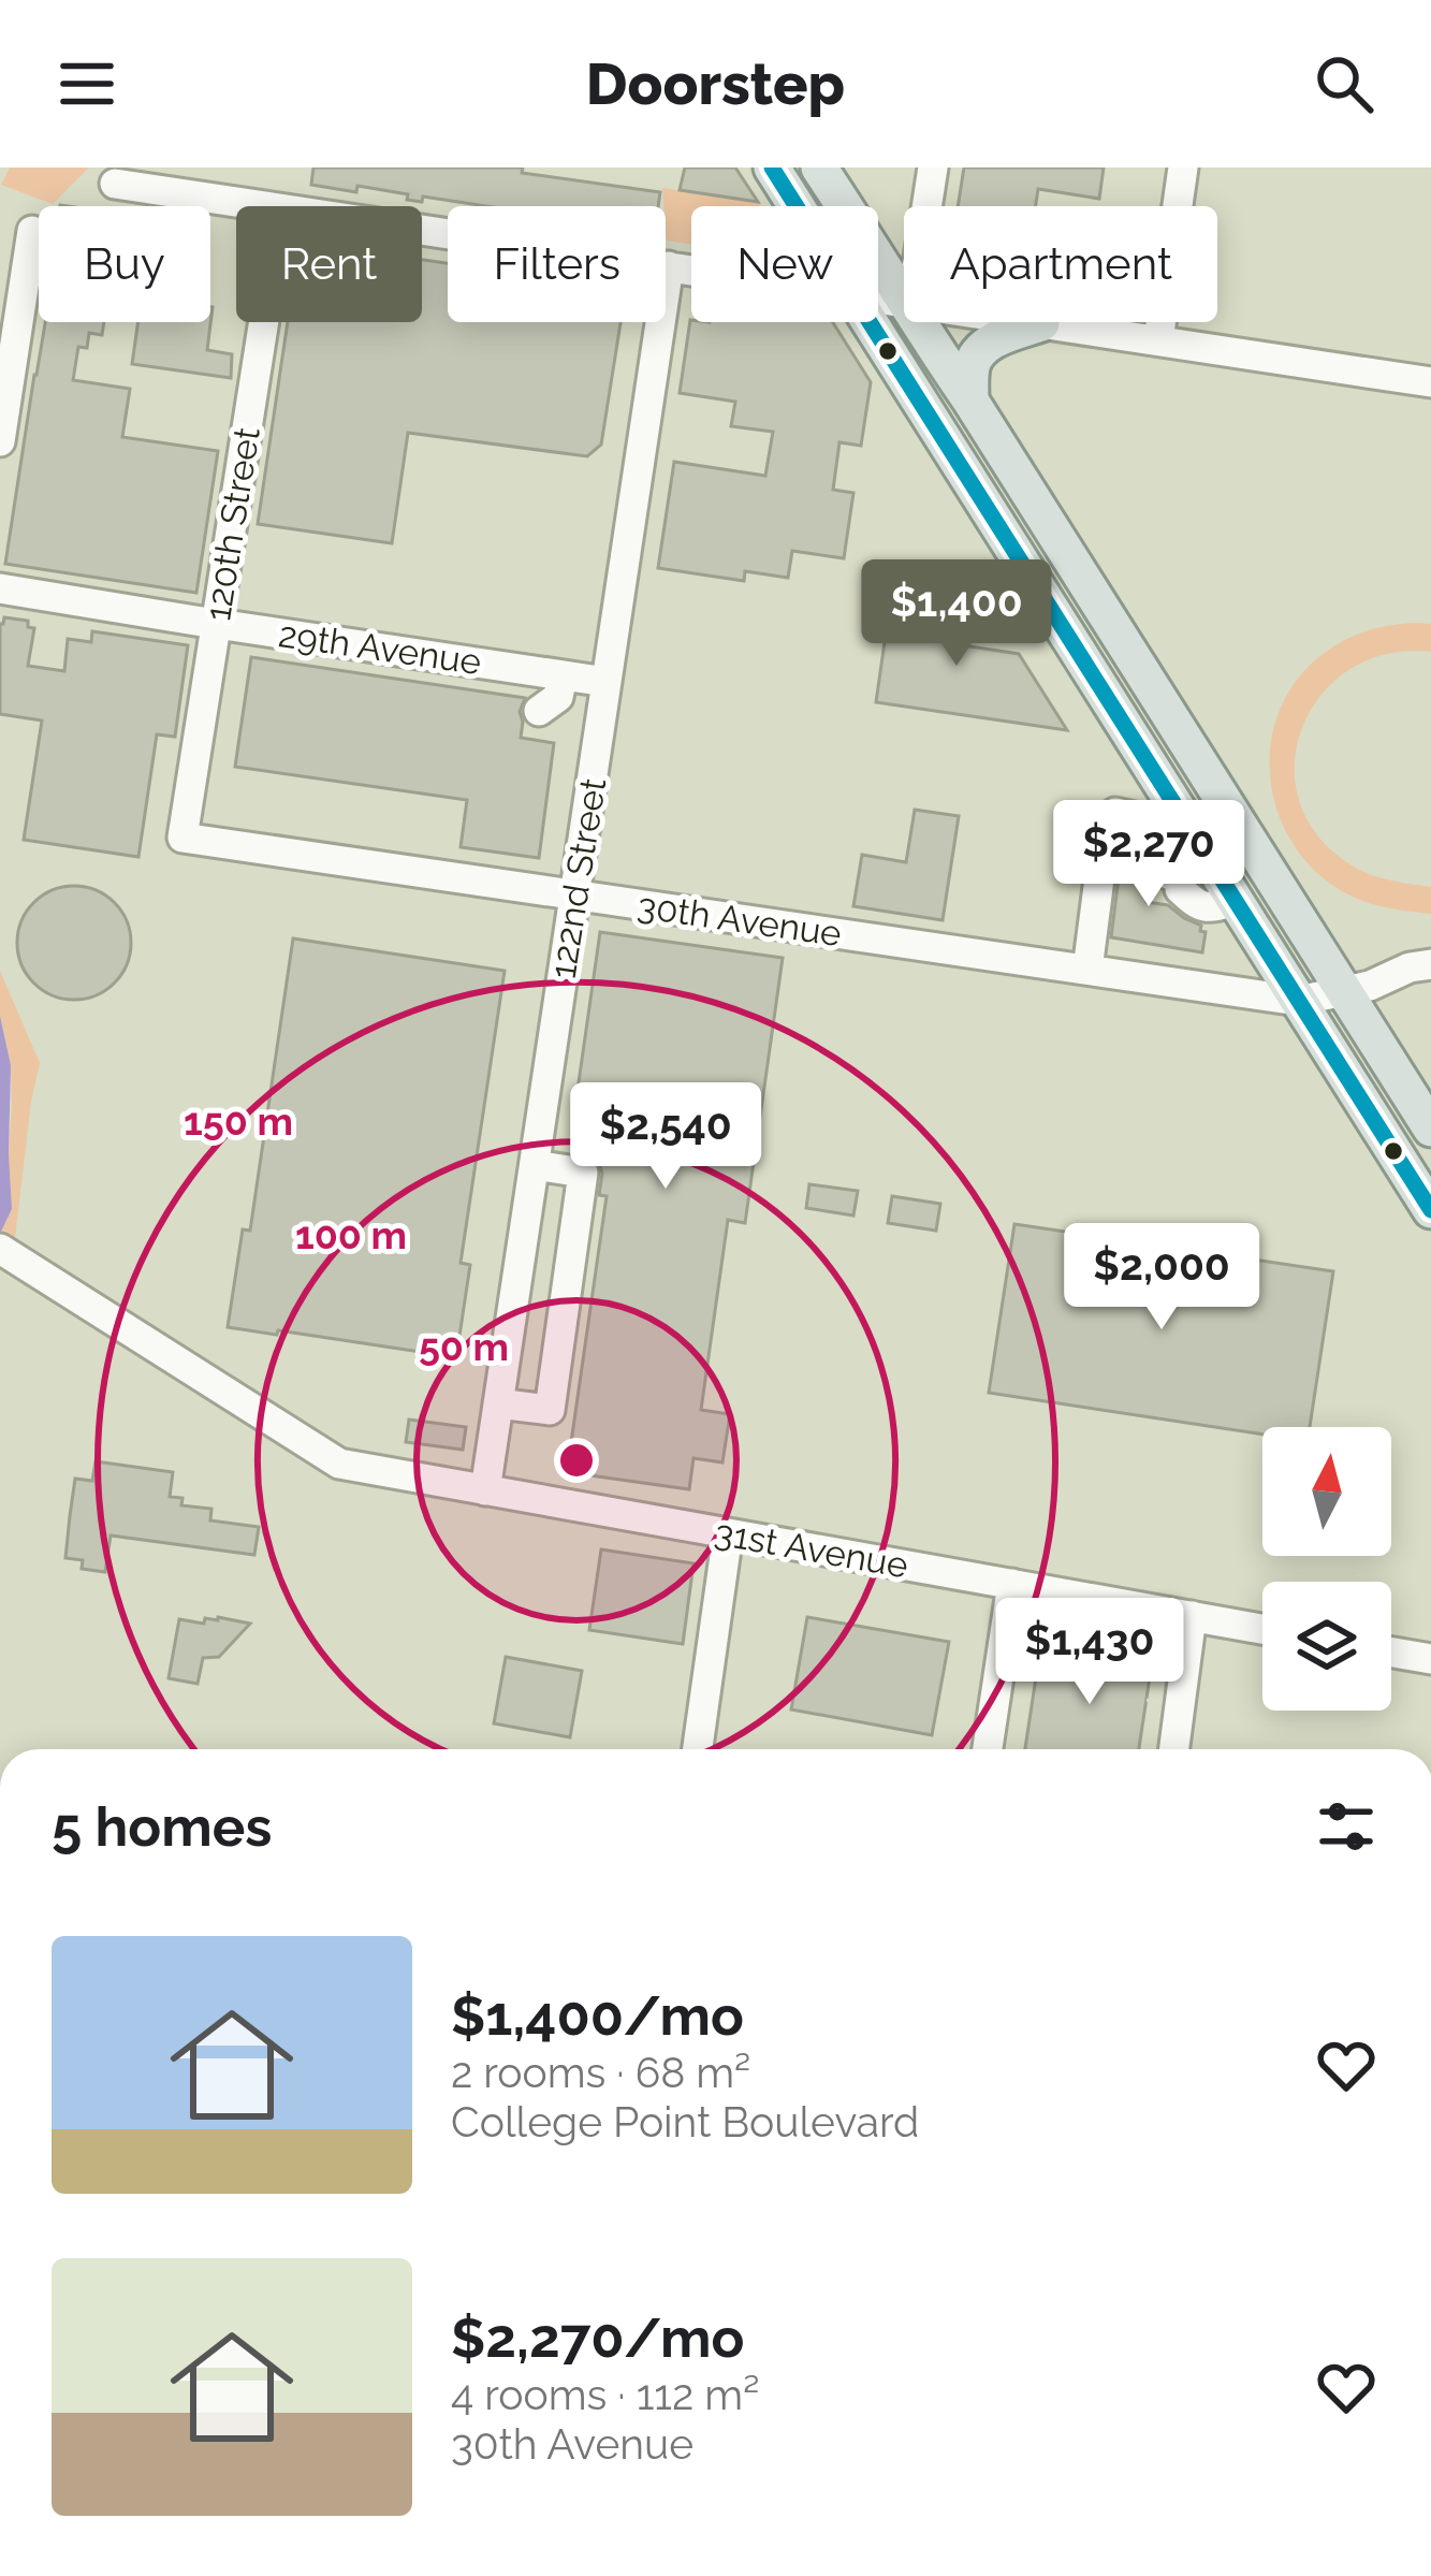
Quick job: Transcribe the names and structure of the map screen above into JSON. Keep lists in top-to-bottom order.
{
  "streets": {
    "street": [
      "120th Street",
      "29th Avenue",
      "122nd Street",
      "30th Avenue",
      "31st Avenue"
    ]
  },
  "crossings": [
    ["120th Street", "29th Avenue"],
    ["120th Street", "30th Avenue"],
    ["29th Avenue", "122nd Street"],
    ["122nd Street", "30th Avenue"],
    ["122nd Street", "31st Avenue"]
  ],
  "north": "top",
  "page": {
    "header": "Doorstep",
    "chip": [
      "Buy",
      "Rent",
      "Filters",
      "New",
      "Apartment"
    ],
    "price": [
      "$1,400",
      "$2,270",
      "$2,540",
      "$2,000",
      "$1,430"
    ],
    "heading": "5 homes",
    "list": [
      {
        "name": "$1,400/mo",
        "note": "2 rooms · 68 m² · College Point Boulevard"
      },
      {
        "name": "$2,270/mo",
        "note": "4 rooms · 112 m² · 30th Avenue"
      }
    ]
  },
  "rings": ["150 m", "100 m", "50 m"]
}
